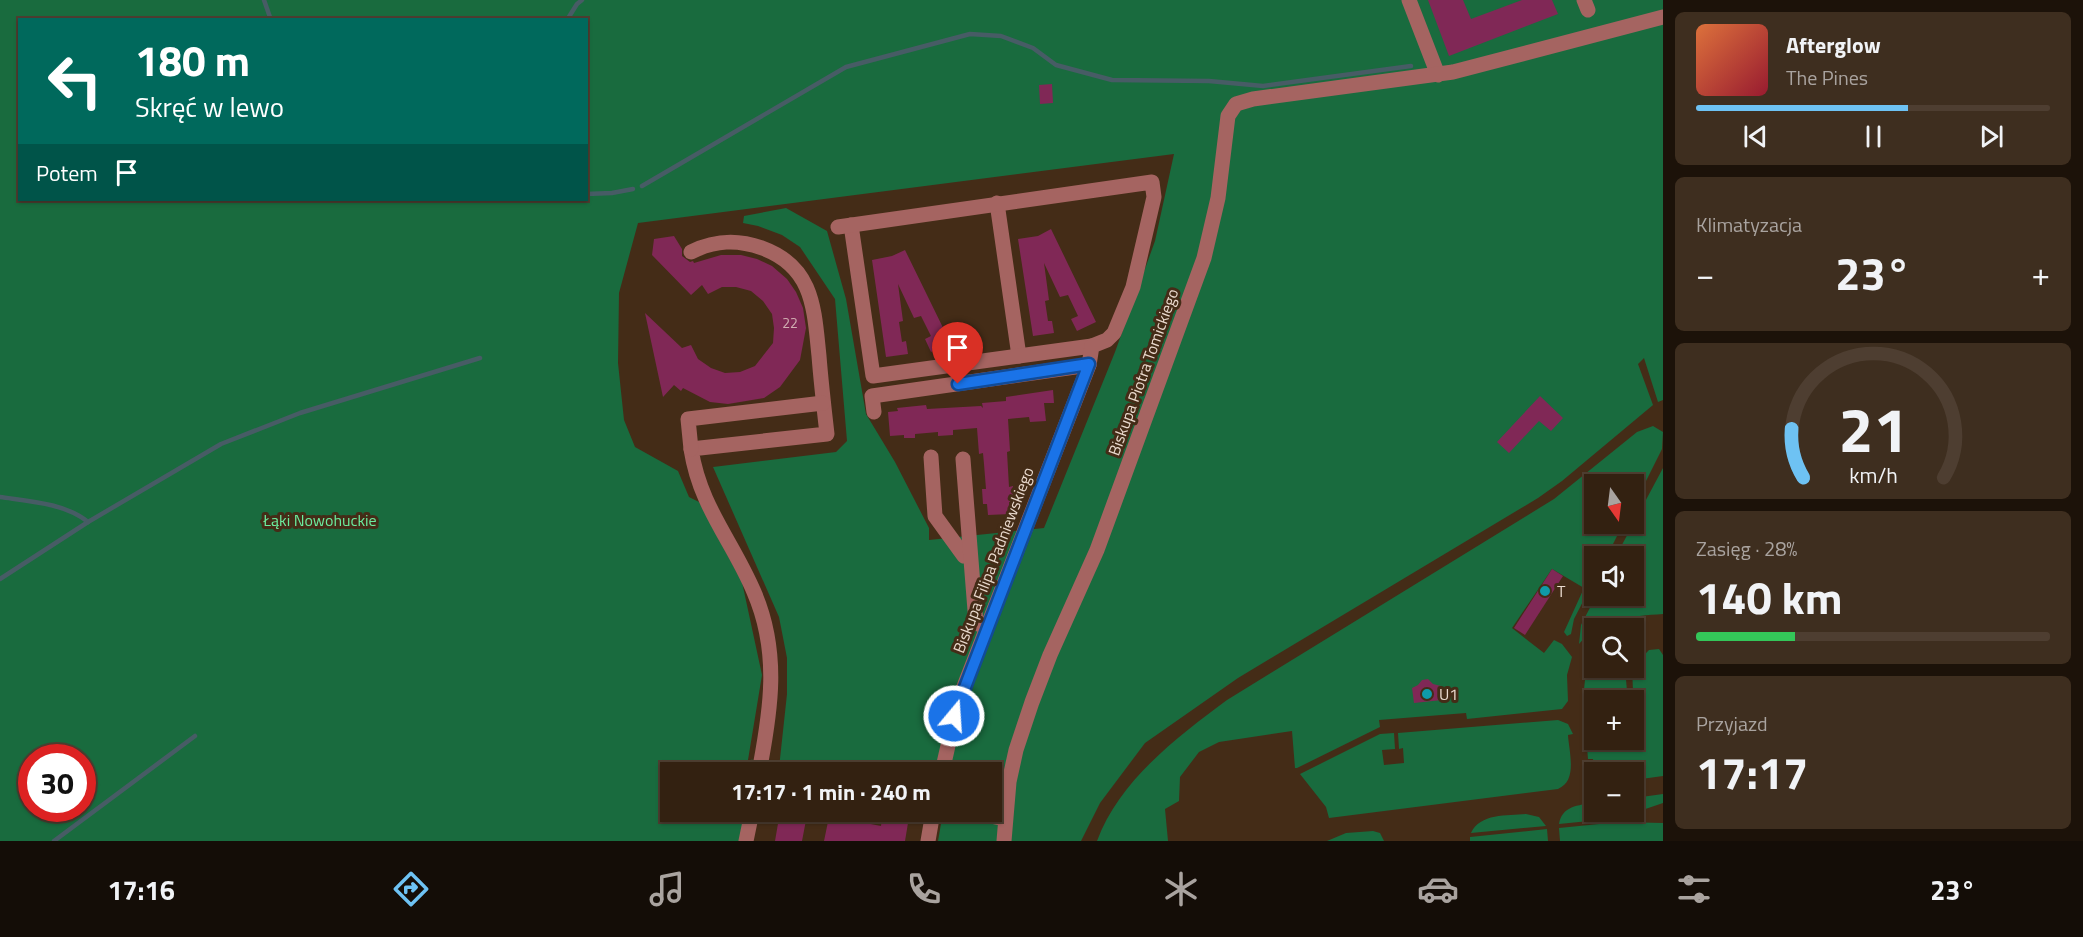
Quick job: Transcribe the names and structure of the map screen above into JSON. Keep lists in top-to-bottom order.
{
  "streets": {
    "street": ["Biskupa Piotra Tomickiego", "Biskupa Filipa Padniewskiego"]
  },
  "parks": ["Łąki Nowohuckie"],
  "places": ["T", "U1"],
  "house_numbers": ["22"],
  "north": "bottom",
  "page": {
    "turn": ["180 m", "Skręć w lewo"],
    "song": ["Afterglow", "The Pines"],
    "then": "Potem",
    "tile": [
      "Klimatyzacja",
      ["Zasięg · 28%", "140 km"],
      ["Przyjazd", "17:17"]
    ],
    "heat": ["−", "23°", "+"],
    "map_buttons": ["+", "−"],
    "limit": "30",
    "trip": "17:17 · 1 min · 240 m",
    "tabs": ["17:16", "23°"],
    "gauge": ["21", "km/h"]
  }
}
